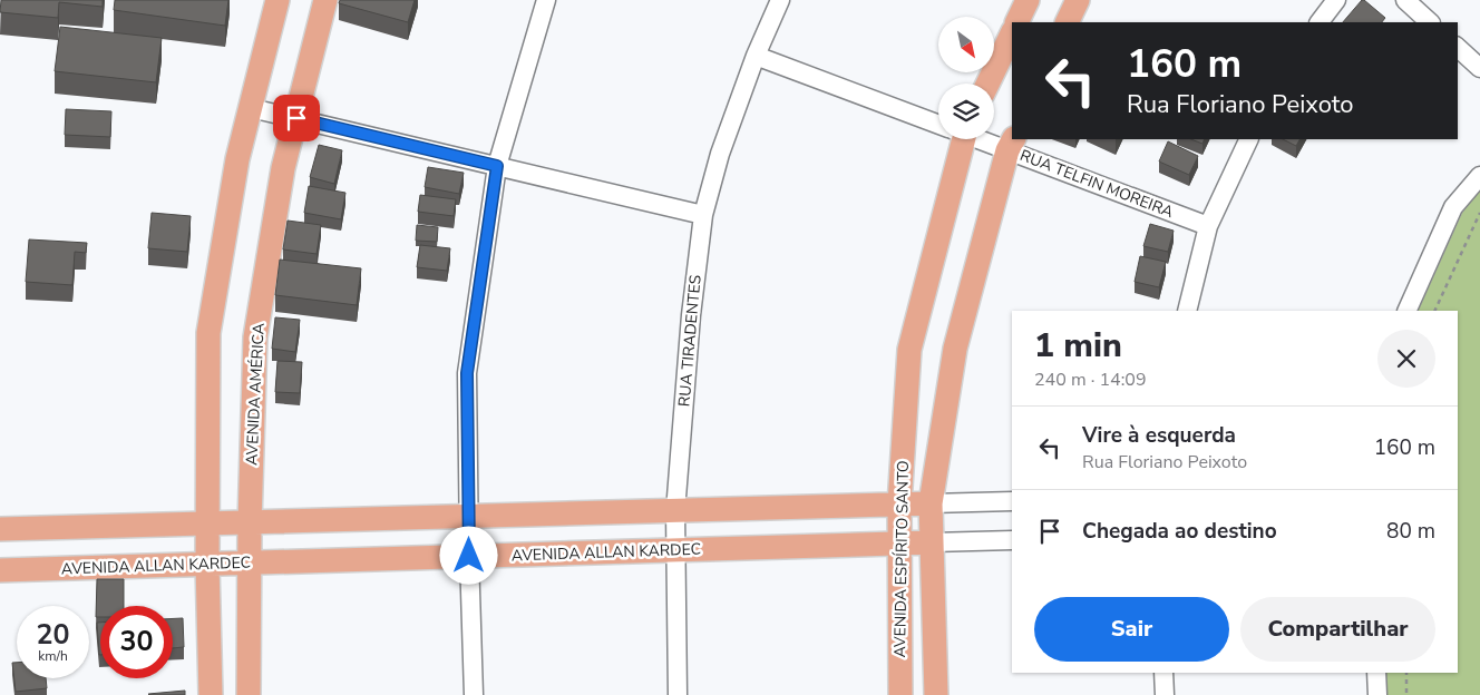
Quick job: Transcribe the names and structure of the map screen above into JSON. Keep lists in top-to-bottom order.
{
  "streets": {
    "main road": ["AVENIDA AMÉRICA", "AVENIDA ALLAN KARDEC", "AVENIDA ESPÍRITO SANTO"],
    "street": ["RUA TELFIN MOREIRA", "RUA TIRADENTES"]
  },
  "crossings": [
    ["RUA TELFIN MOREIRA", "RUA TIRADENTES"],
    ["RUA TELFIN MOREIRA", "AVENIDA ESPÍRITO SANTO"],
    ["RUA TIRADENTES", "AVENIDA ALLAN KARDEC"],
    ["AVENIDA AMÉRICA", "AVENIDA ALLAN KARDEC"],
    ["AVENIDA ALLAN KARDEC", "AVENIDA ESPÍRITO SANTO"]
  ],
  "north": "bottom right",
  "page": {
    "turn": ["160 m", "Rua Floriano Peixoto"],
    "heading": ["1 min", "240 m · 14:09"],
    "list": [
      {
        "name": "Vire à esquerda",
        "note": "Rua Floriano Peixoto",
        "value": "160 m"
      },
      {
        "name": "Chegada ao destino",
        "value": "80 m"
      }
    ],
    "buttons": ["Sair", "Compartilhar"],
    "speed": "20 km/h",
    "limit": "30"
  }
}
